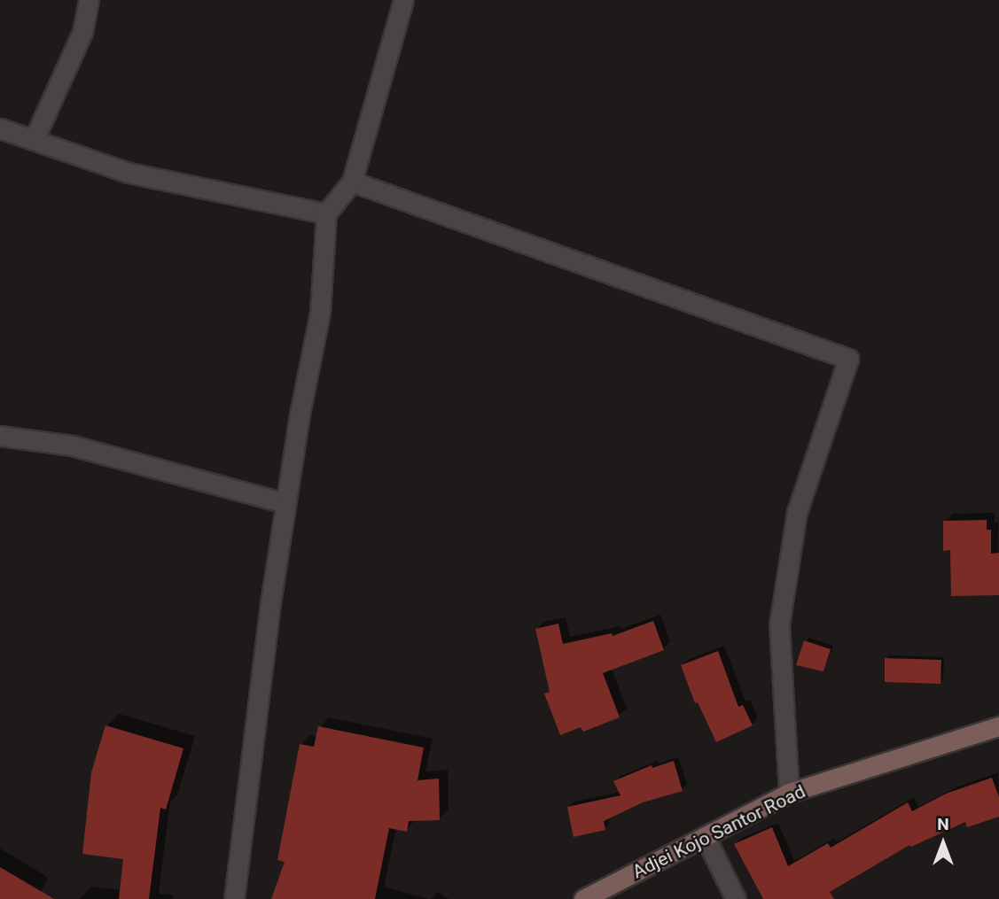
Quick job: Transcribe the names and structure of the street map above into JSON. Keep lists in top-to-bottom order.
{
  "streets": {
    "street": ["Adjei Kojo Santor Road"]
  },
  "north": "top"
}
